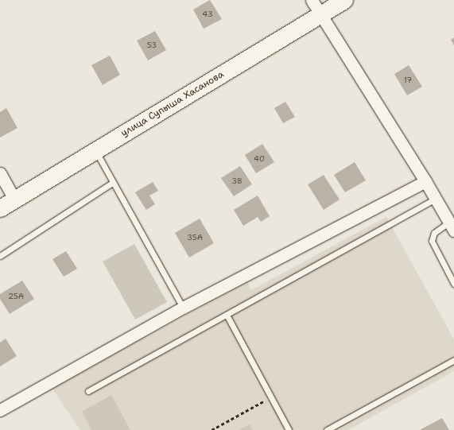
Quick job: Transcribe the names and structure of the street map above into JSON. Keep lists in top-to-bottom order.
{
  "streets": {
    "street": ["улица Супыша Хасанова"]
  },
  "house_numbers": [
    "43",
    "53",
    "17",
    "40",
    "38",
    "35А",
    "25А"
  ]
}
